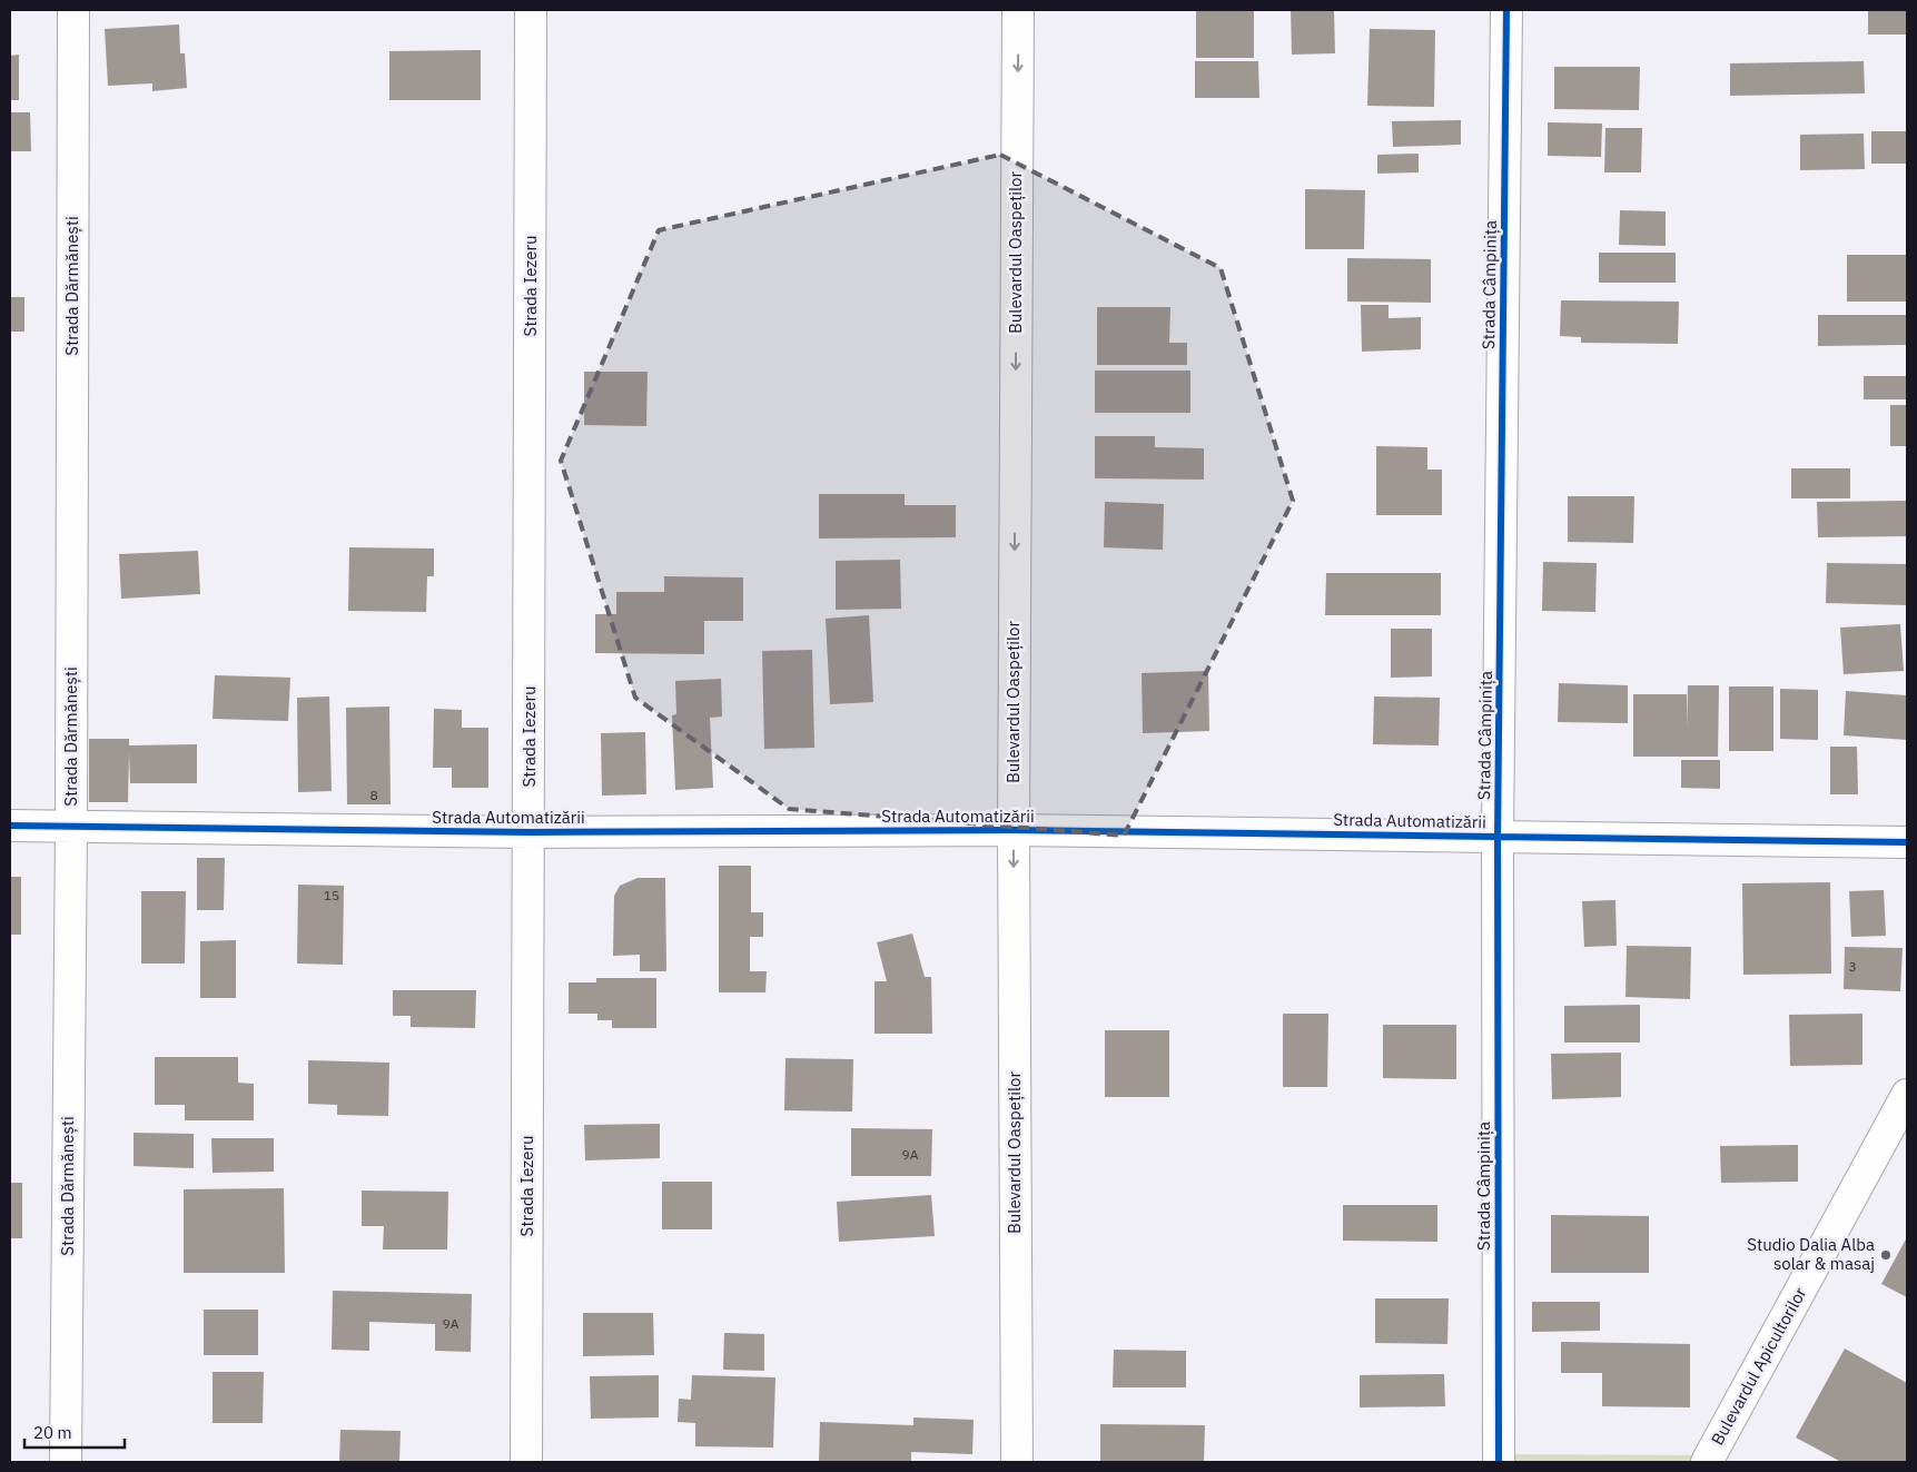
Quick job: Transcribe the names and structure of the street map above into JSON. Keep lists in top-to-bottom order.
{
  "streets": {
    "street": [
      "Bulevardul Oaspeților",
      "Strada Câmpinița",
      "Strada Dărmănești",
      "Strada Iezeru",
      "Strada Automatizării",
      "Bulevardul Apicultorilor"
    ]
  },
  "crossings": [
    ["Bulevardul Oaspeților", "Strada Automatizării"],
    ["Strada Câmpinița", "Strada Automatizării"],
    ["Strada Dărmănești", "Strada Automatizării"],
    ["Strada Iezeru", "Strada Automatizării"]
  ],
  "one_way": ["Bulevardul Oaspeților"],
  "places": ["Studio Dalia Alba solar & masaj"],
  "house_numbers": [
    "8",
    "15",
    "3",
    "9A",
    "9A"
  ],
  "scale_bar": "20 m"
}
